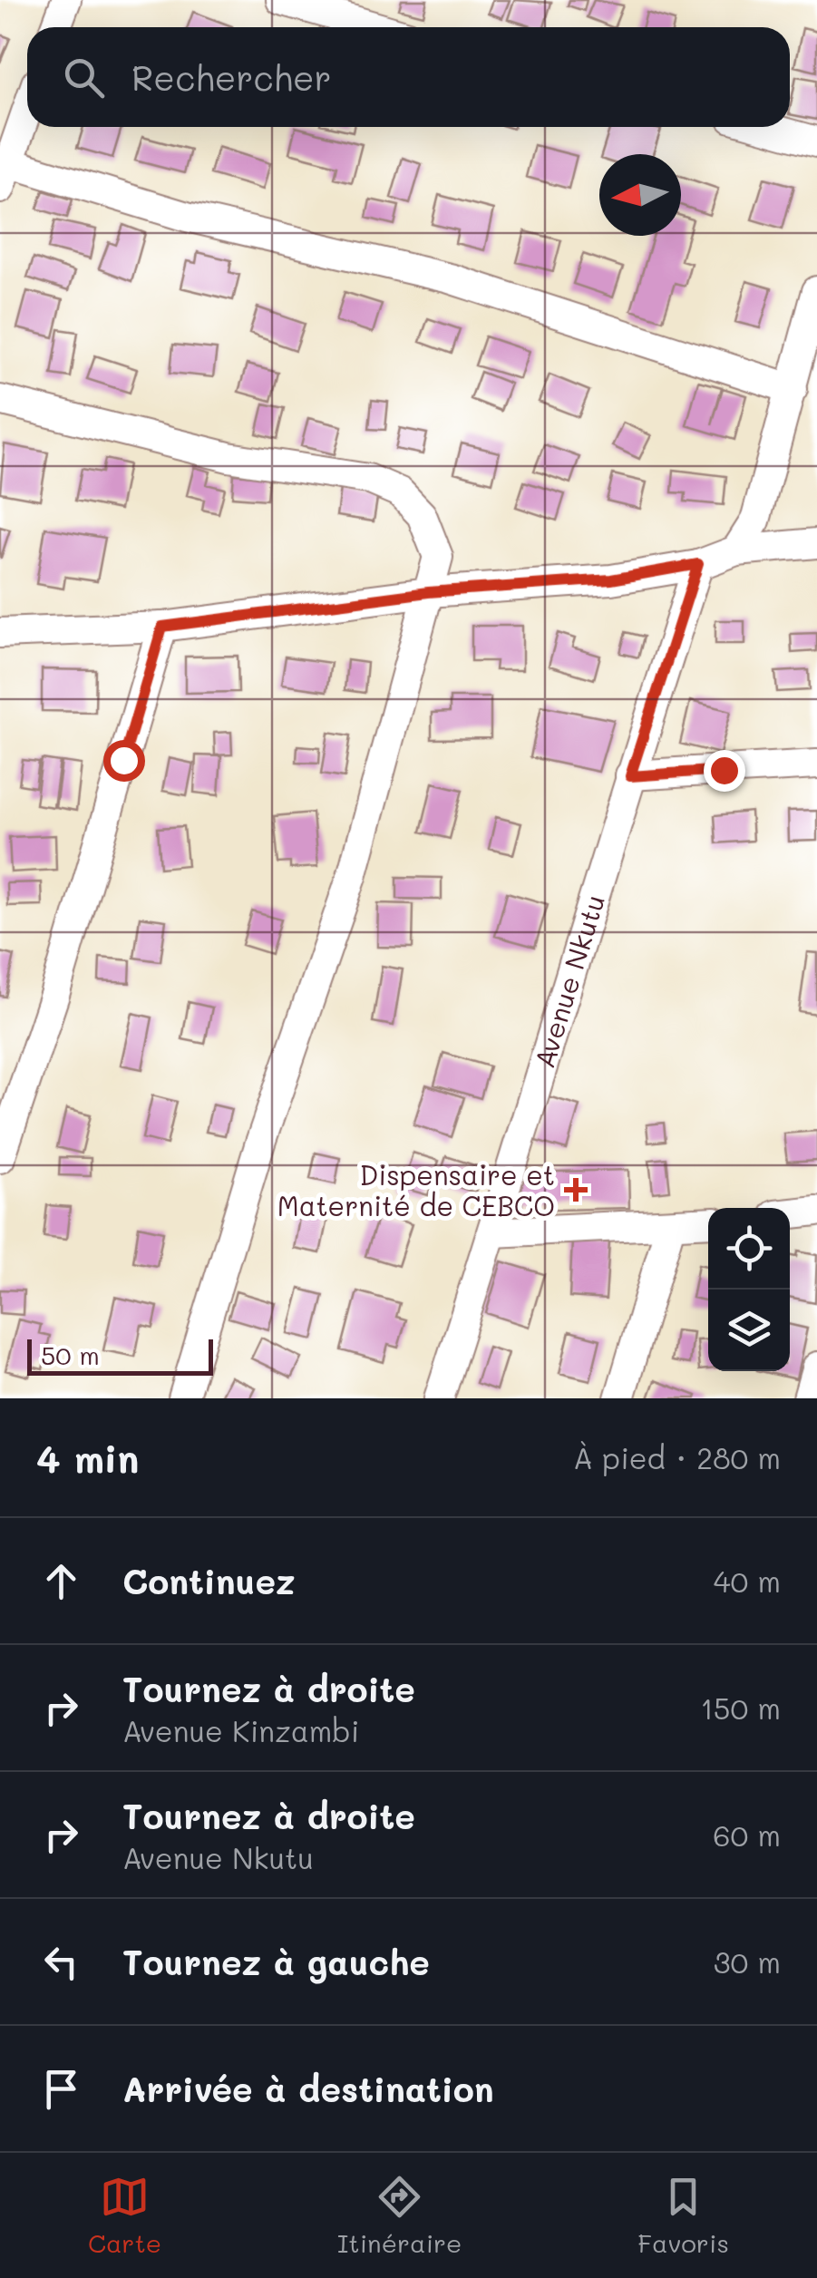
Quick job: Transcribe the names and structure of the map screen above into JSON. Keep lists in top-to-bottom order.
{
  "streets": {
    "street": ["Avenue Nkutu"]
  },
  "places": {
    "health": ["Dispensaire et Maternité de CEBCO"]
  },
  "scale_bar": "50 m",
  "north": "left",
  "page": {
    "search": "Rechercher",
    "scale": "50 m",
    "heading": ["4 min", "À pied · 280 m"],
    "list": [
      ["Continuez", "40 m"],
      ["Tournez à droite", "Avenue Kinzambi", "150 m"],
      ["Tournez à droite", "Avenue Nkutu", "60 m"],
      ["Tournez à gauche", "30 m"],
      "Arrivée à destination"
    ],
    "nav": ["Carte", "Itinéraire", "Favoris"]
  }
}
